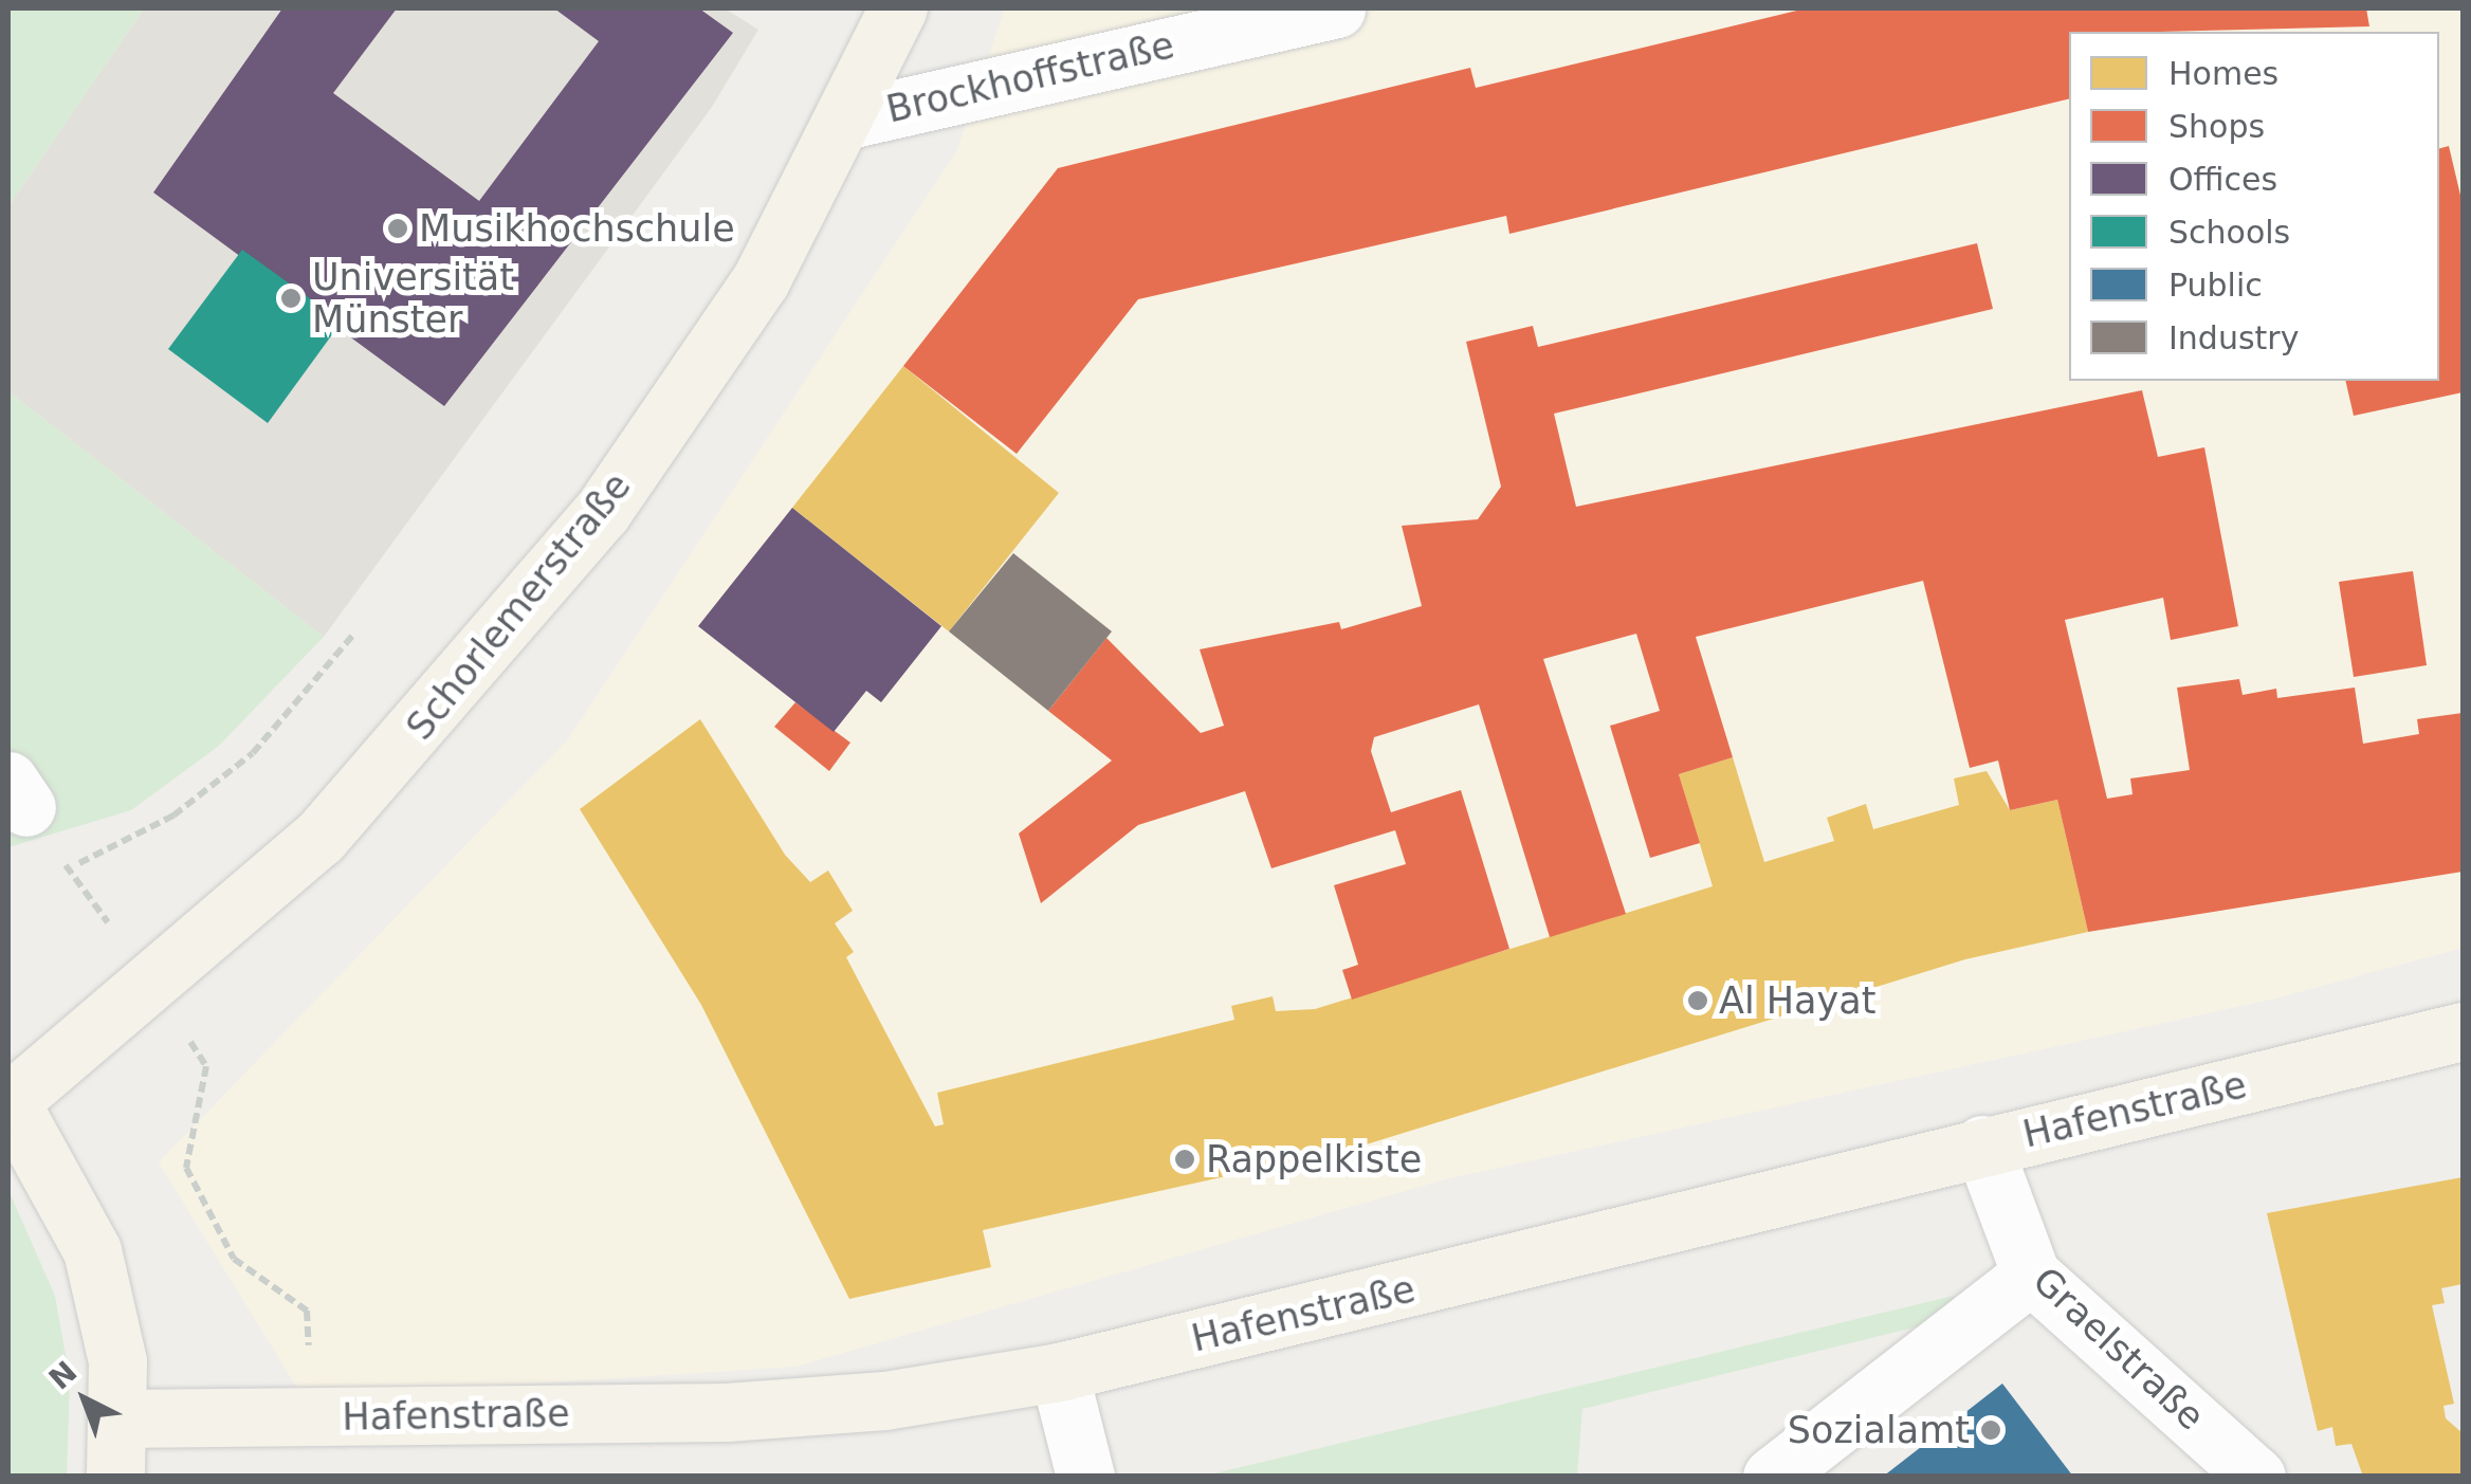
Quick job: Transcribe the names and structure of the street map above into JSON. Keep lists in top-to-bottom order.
{
  "streets": {
    "main road": ["Schorlemerstraße", "Hafenstraße"],
    "street": ["Brockhoffstraße", "Graelstraße"]
  },
  "crossings": [
    ["Brockhoffstraße", "Schorlemerstraße"],
    ["Hafenstraße", "Graelstraße"]
  ],
  "places": [
    "Musikhochschule",
    "Universität Münster",
    "Al Hayat",
    "Rappelkiste",
    "Sozialamt"
  ],
  "legend": [
    "Homes",
    "Shops",
    "Offices",
    "Schools",
    "Public",
    "Industry"
  ],
  "north": "top left"
}
